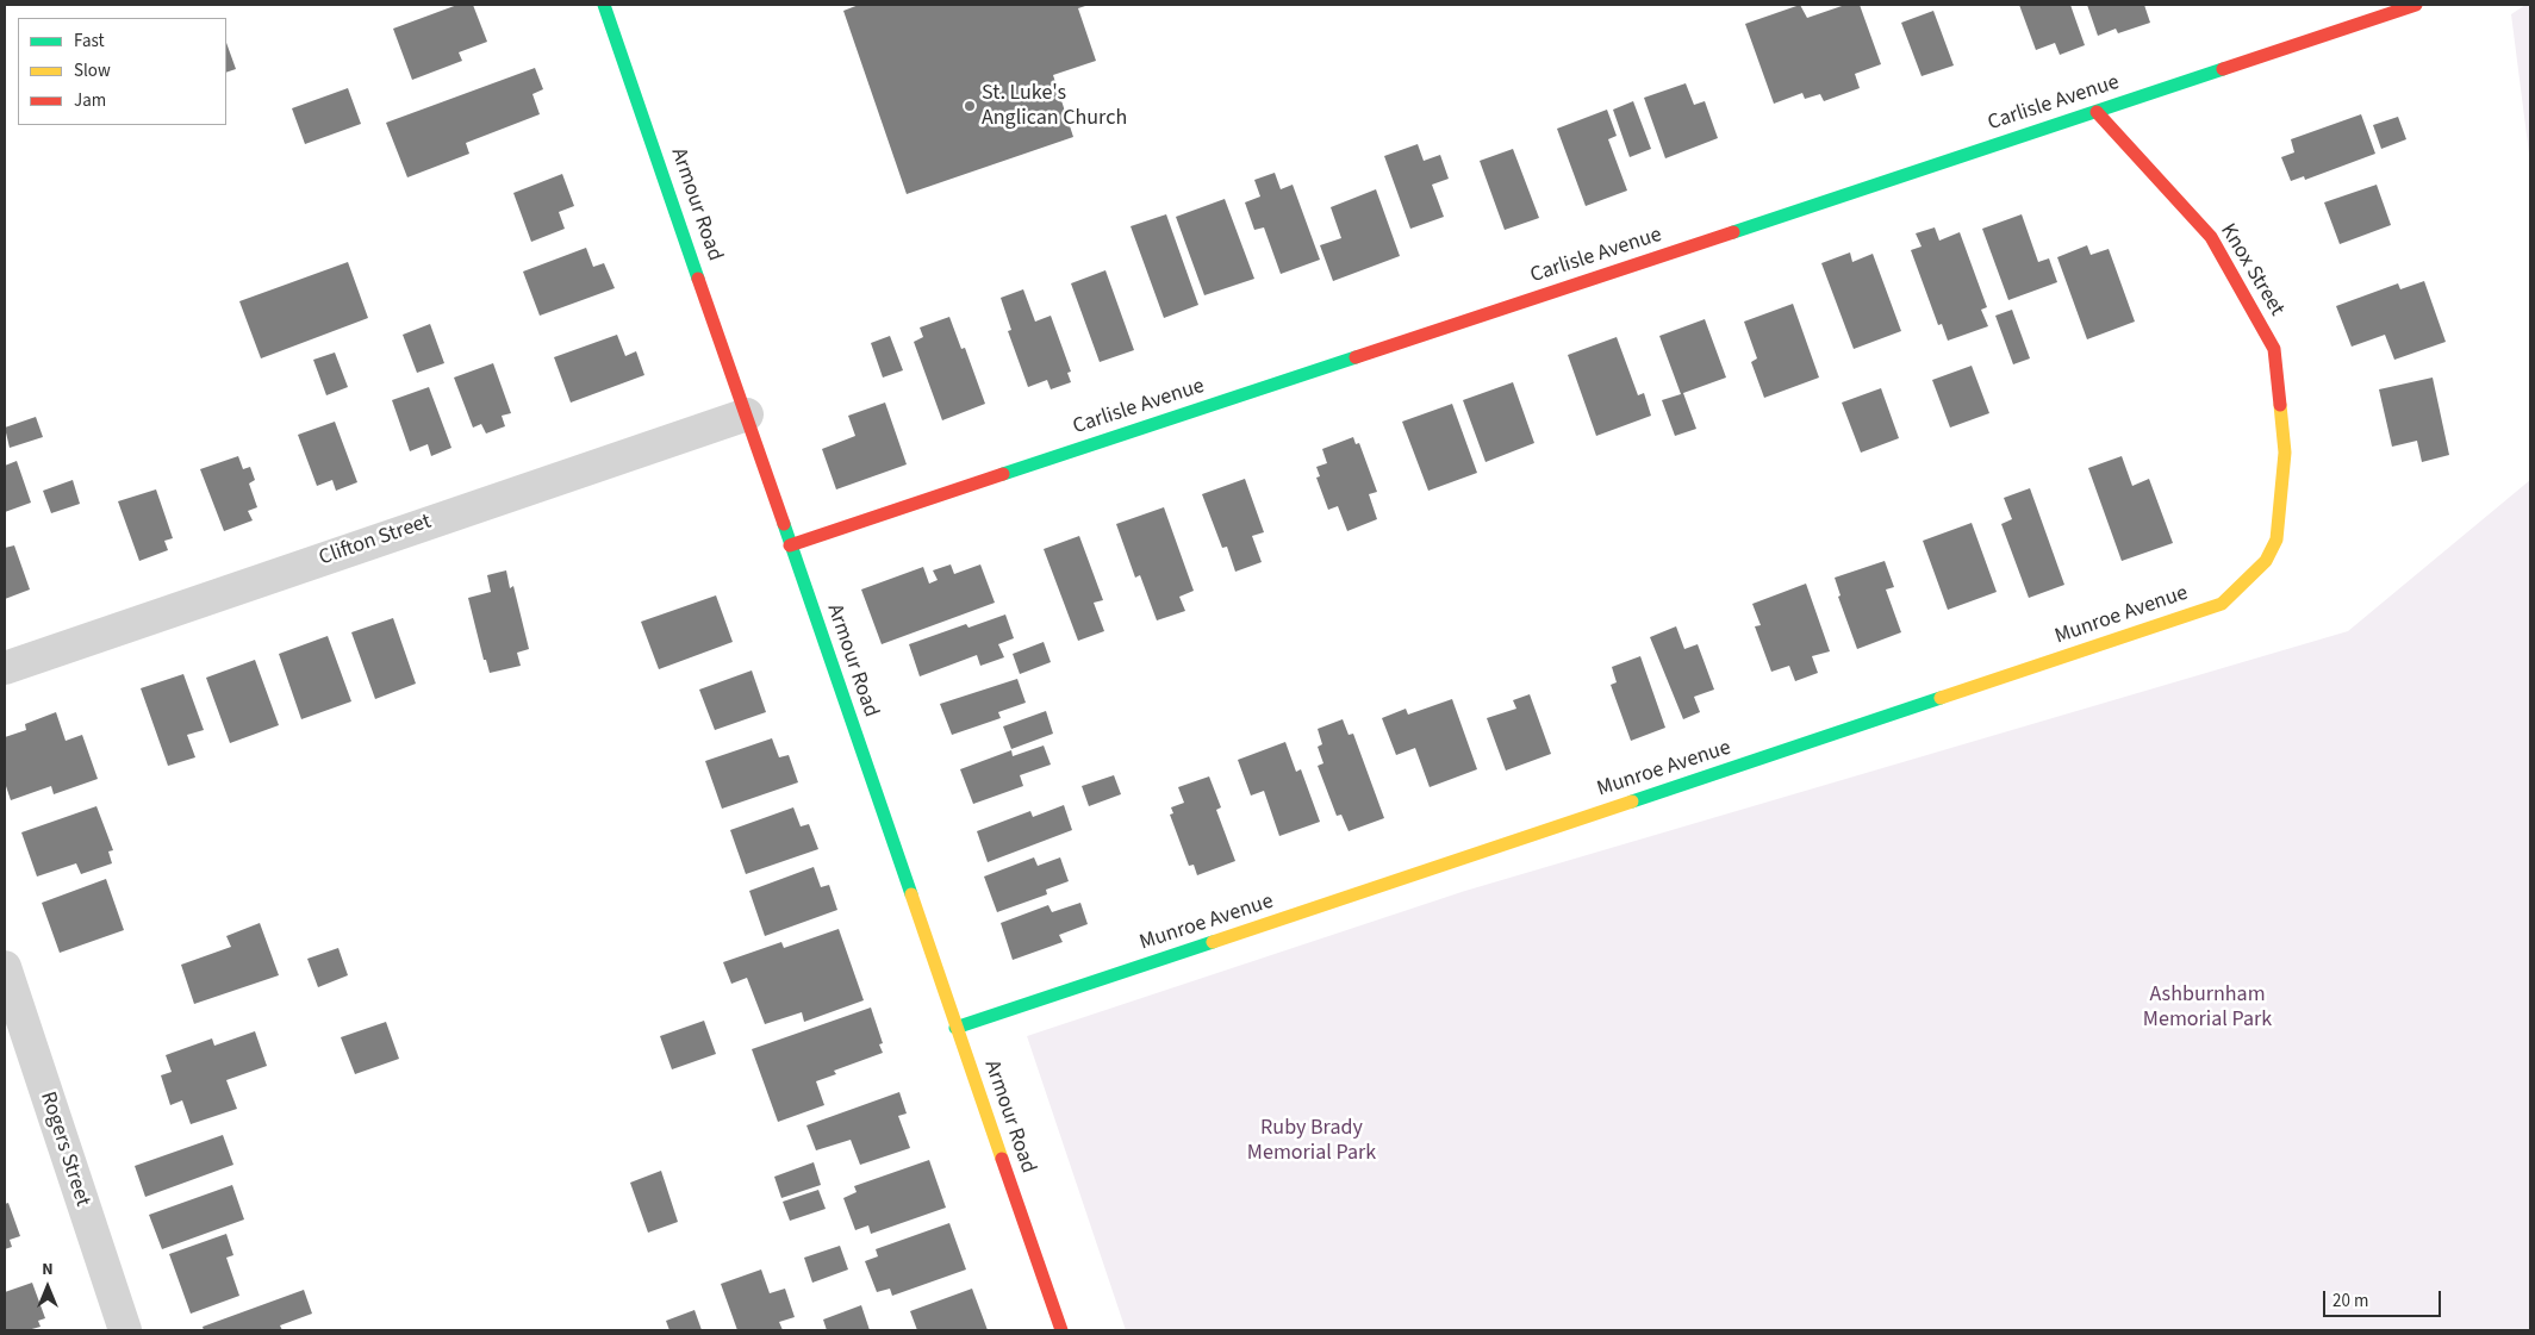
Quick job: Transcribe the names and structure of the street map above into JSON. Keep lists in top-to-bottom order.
{
  "streets": {
    "street": [
      "Carlisle Avenue",
      "Armour Road",
      "Knox Street",
      "Clifton Street",
      "Munroe Avenue",
      "Rogers Street"
    ]
  },
  "crossings": [
    ["Carlisle Avenue", "Armour Road"],
    ["Carlisle Avenue", "Knox Street"],
    ["Armour Road", "Clifton Street"],
    ["Armour Road", "Munroe Avenue"],
    ["Knox Street", "Munroe Avenue"]
  ],
  "parks": ["Ashburnham Memorial Park", "Ruby Brady Memorial Park"],
  "places": ["St. Luke's Anglican Church"],
  "legend": ["Fast", "Slow", "Jam"],
  "scale_bar": "20 m",
  "north": "top"
}
